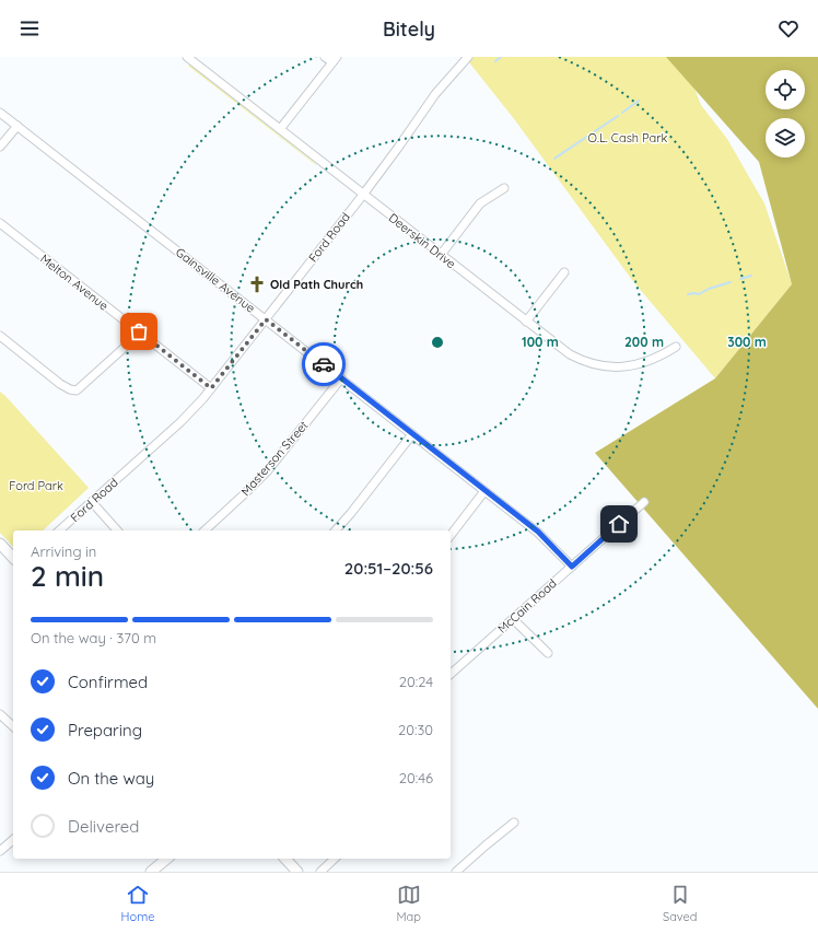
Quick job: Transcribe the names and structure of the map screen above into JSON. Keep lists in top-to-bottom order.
{
  "streets": {
    "street": [
      "Ford Road",
      "Deerskin Drive",
      "Gainsville Avenue",
      "Melton Avenue",
      "Masterson Street",
      "McCain Road"
    ]
  },
  "crossings": [
    ["Ford Road", "Deerskin Drive"],
    ["Ford Road", "Gainsville Avenue"],
    ["Ford Road", "Melton Avenue"],
    ["Gainsville Avenue", "Masterson Street"],
    ["Gainsville Avenue", "McCain Road"]
  ],
  "parks": ["O.L. Cash Park", "Ford Park"],
  "places": {
    "church": ["Old Path Church"]
  },
  "page": {
    "header": "Bitely",
    "heading": ["2 min", "Arriving in", "20:51–20:56"],
    "bar": "On the way · 370 m",
    "list": [
      ["Confirmed", "20:24"],
      ["Preparing", "20:30"],
      ["On the way", "20:46"],
      "Delivered"
    ],
    "tabs": ["Home", "Map", "Saved"]
  },
  "rings": ["100 m", "200 m", "300 m"]
}
